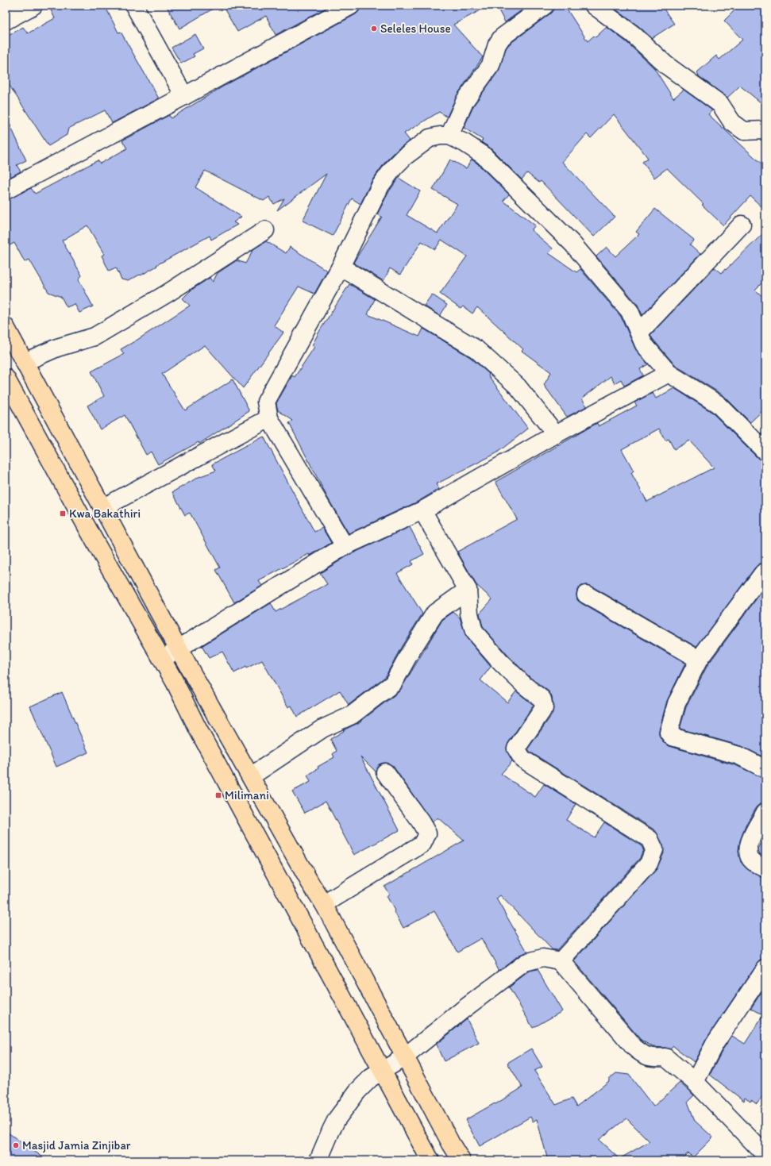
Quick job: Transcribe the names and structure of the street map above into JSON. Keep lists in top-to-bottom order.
{
  "places": {
    "other": ["Seleles House", "Masjid Jamia Zinjibar"],
    "transit": ["Kwa Bakathiri", "Milimani"]
  }
}
